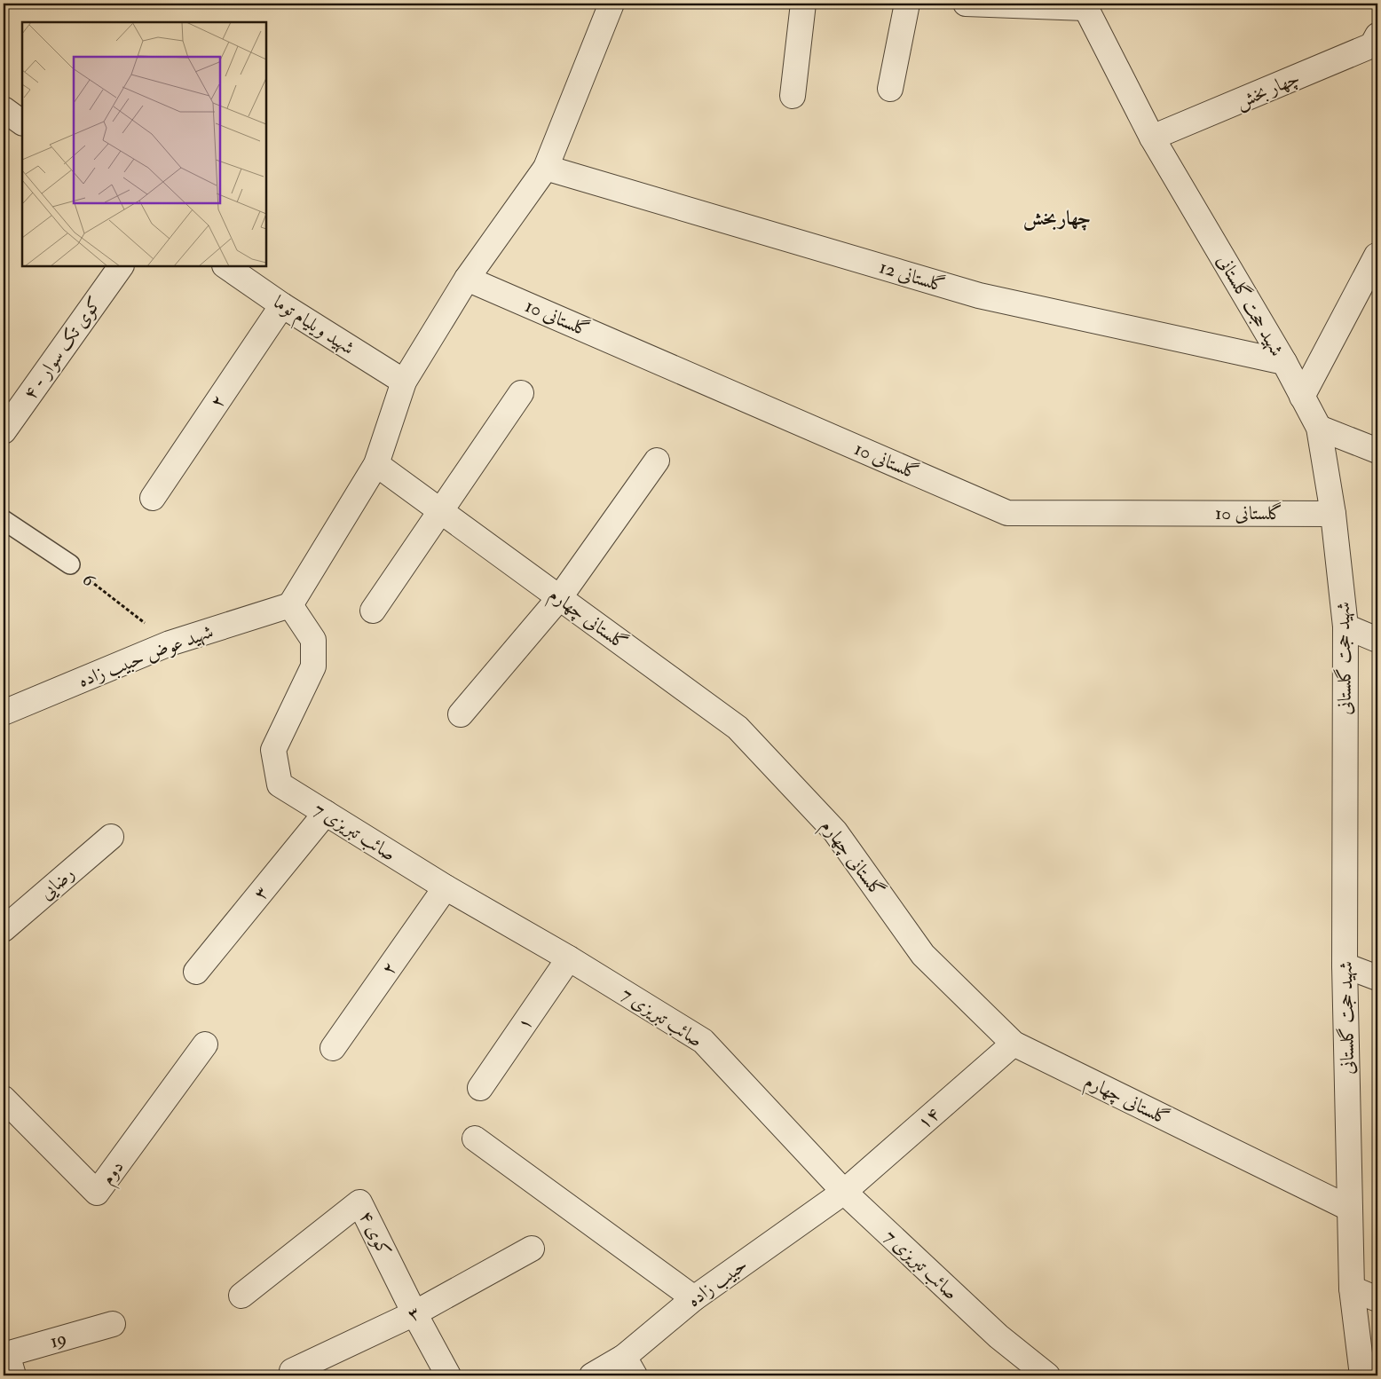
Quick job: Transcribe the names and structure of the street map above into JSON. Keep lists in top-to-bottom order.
{
  "streets": {
    "street": [
      "چهار بخش",
      "گلستانی 12",
      "شهید حجت گلستانی",
      "گلستانی 10",
      "شهید ویلیام توما",
      "۴ - کوی تک سوار",
      "۲",
      "گلستانی چهارم",
      "شهید عوض حبیب زاده",
      "صائب تبریزی 7",
      "رضایی",
      "۳",
      "۱",
      "۱۴",
      "دوم",
      "کوی ۴",
      "حبیب زاده",
      "19"
    ],
    "lane": ["6"]
  },
  "crossings": [
    ["چهار بخش", "شهید حجت گلستانی"],
    ["گلستانی 12", "شهید حجت گلستانی"],
    ["شهید حجت گلستانی", "گلستانی 10"],
    ["شهید حجت گلستانی", "گلستانی چهارم"],
    ["شهید ویلیام توما", "۲"],
    ["۲", "صائب تبریزی 7"],
    ["6", "شهید عوض حبیب زاده"],
    ["گلستانی چهارم", "۱۴"],
    ["شهید عوض حبیب زاده", "صائب تبریزی 7"],
    ["صائب تبریزی 7", "۳"],
    ["صائب تبریزی 7", "۱"],
    ["صائب تبریزی 7", "۱۴"],
    ["صائب تبریزی 7", "حبیب زاده"],
    ["۳", "کوی ۴"],
    ["۱۴", "حبیب زاده"]
  ],
  "districts": ["چهاربخش"]
}
